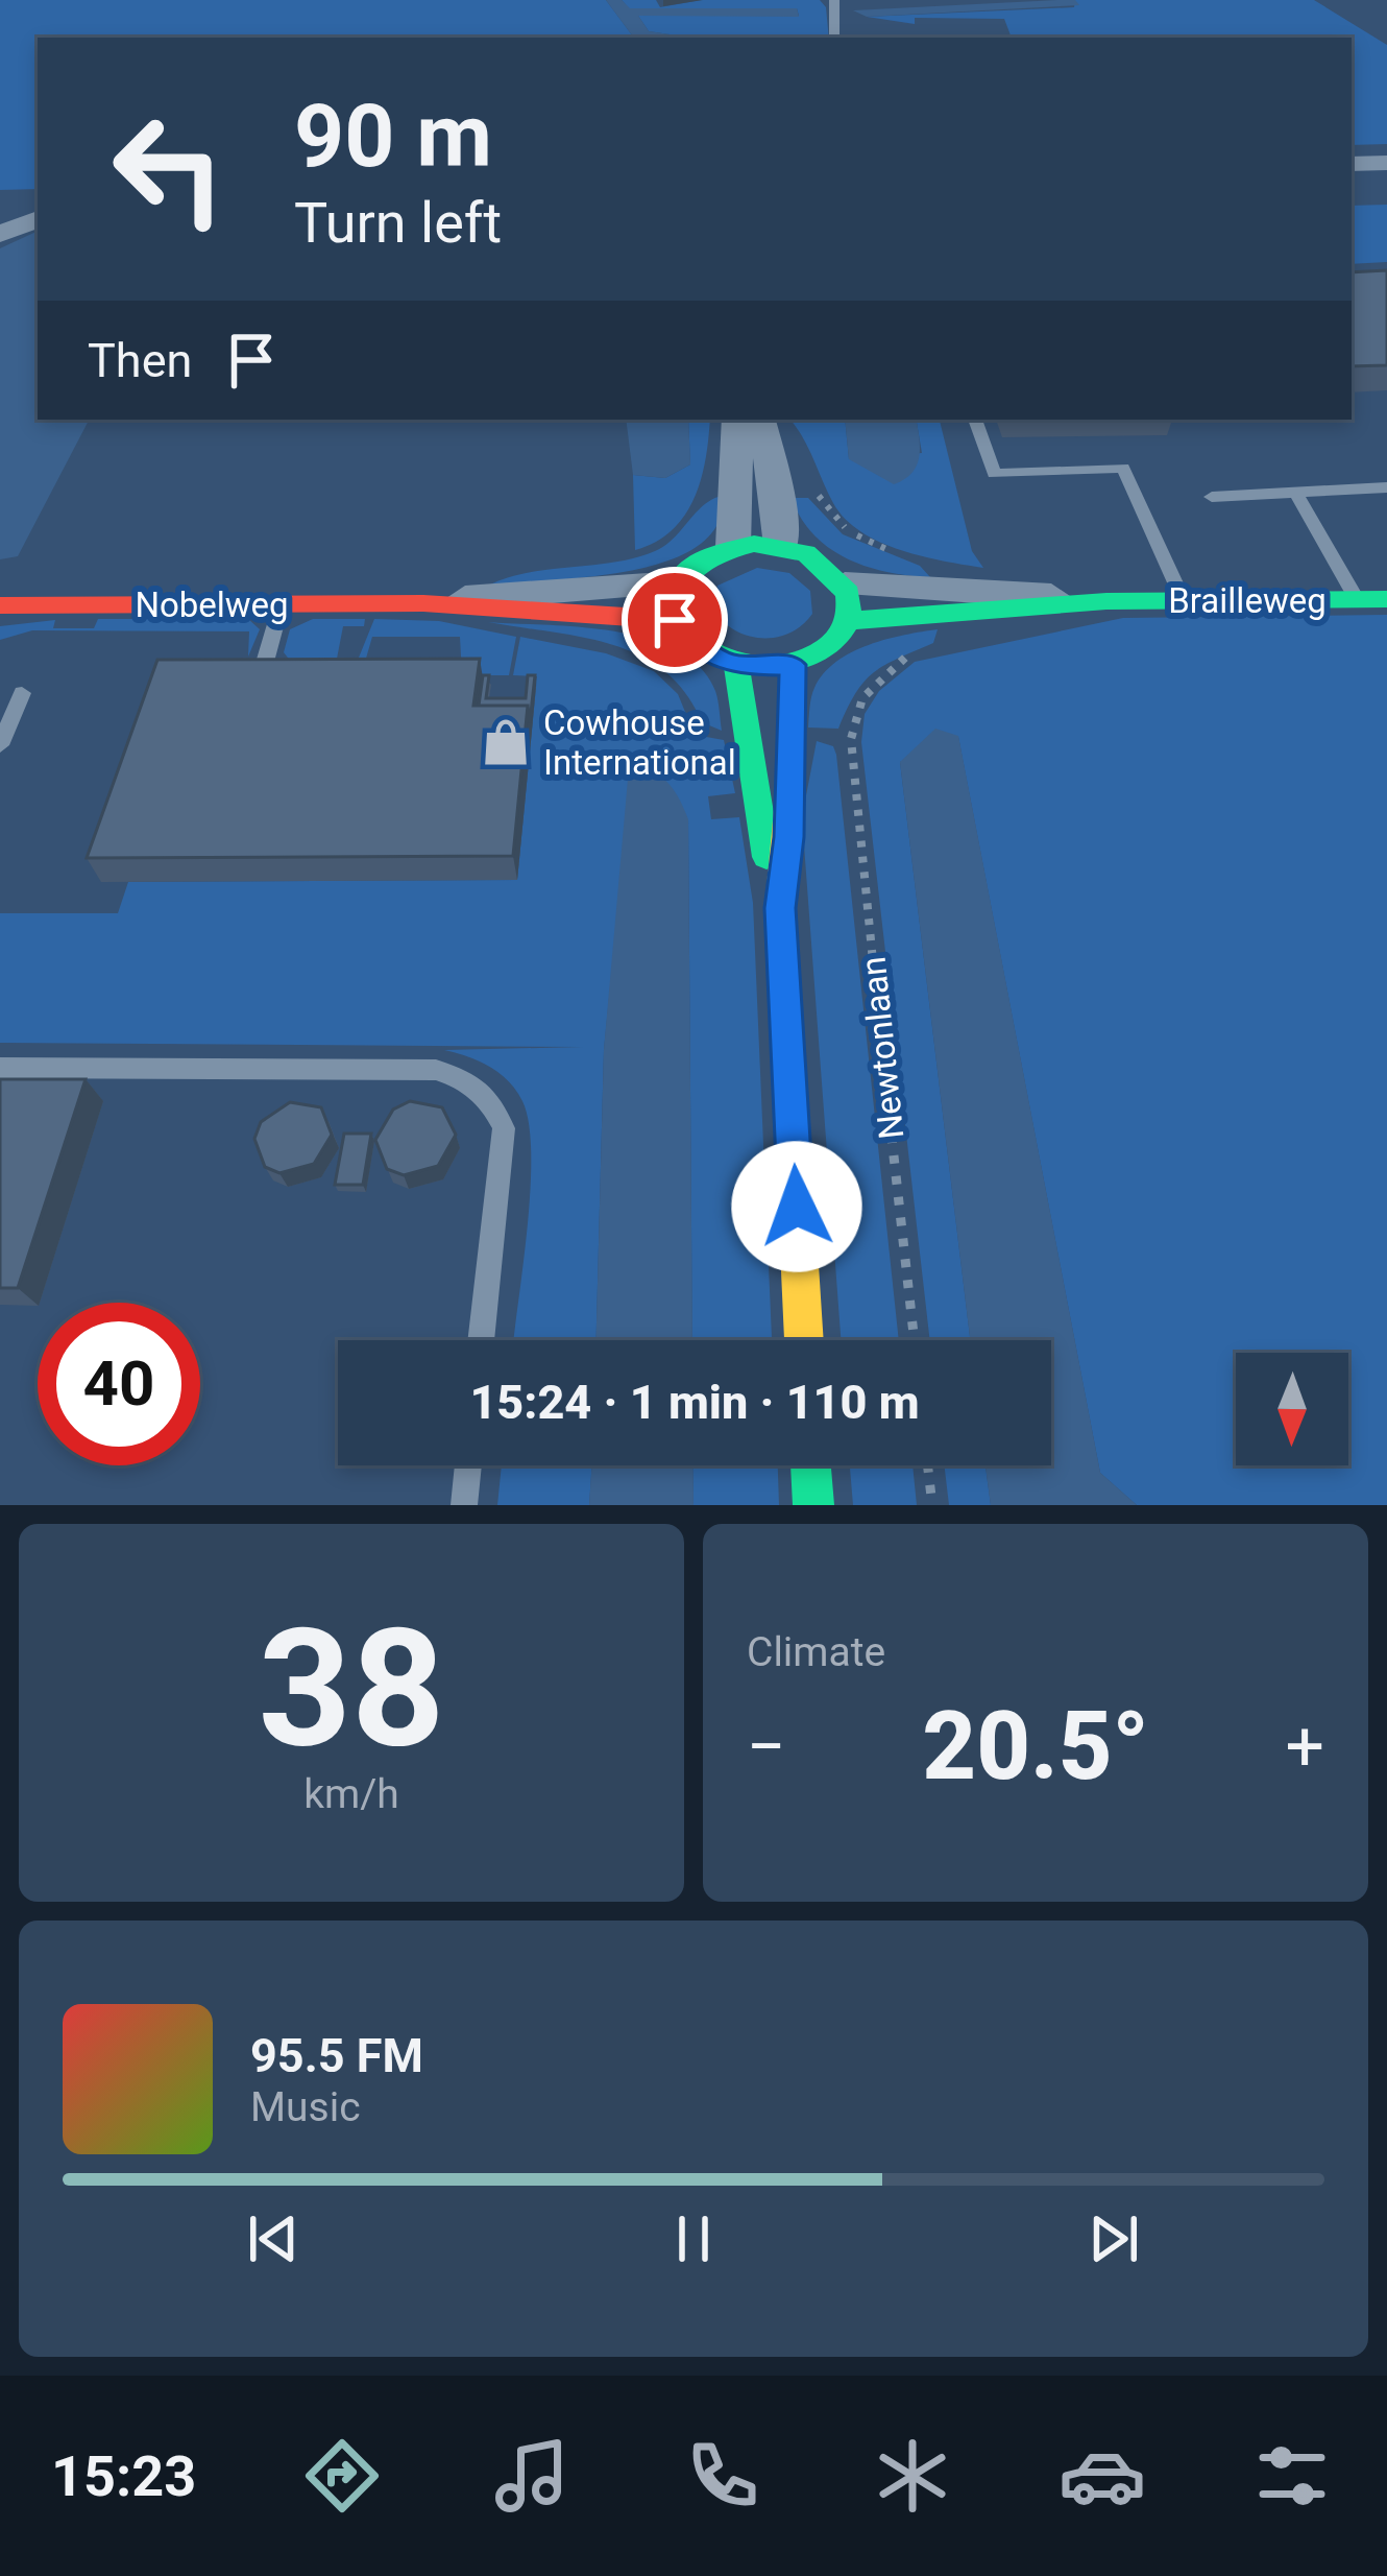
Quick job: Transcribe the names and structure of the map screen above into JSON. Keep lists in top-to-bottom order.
{
  "streets": {
    "street": ["Brailleweg", "Nobelweg"],
    "path": ["Newtonlaan"]
  },
  "crossings": [
    ["Brailleweg", "Nobelweg"]
  ],
  "places": {
    "shop": ["Cowhouse International"]
  },
  "north": "bottom",
  "page": {
    "turn": ["90 m", "Turn left"],
    "then": "Then",
    "limit": "40",
    "trip": "15:24 · 1 min · 110 m",
    "tile": [
      ["38", "km/h"],
      "Climate"
    ],
    "heat": ["−", "20.5°", "+"],
    "song": ["95.5 FM", "Music"],
    "tabs": "15:23"
  }
}
